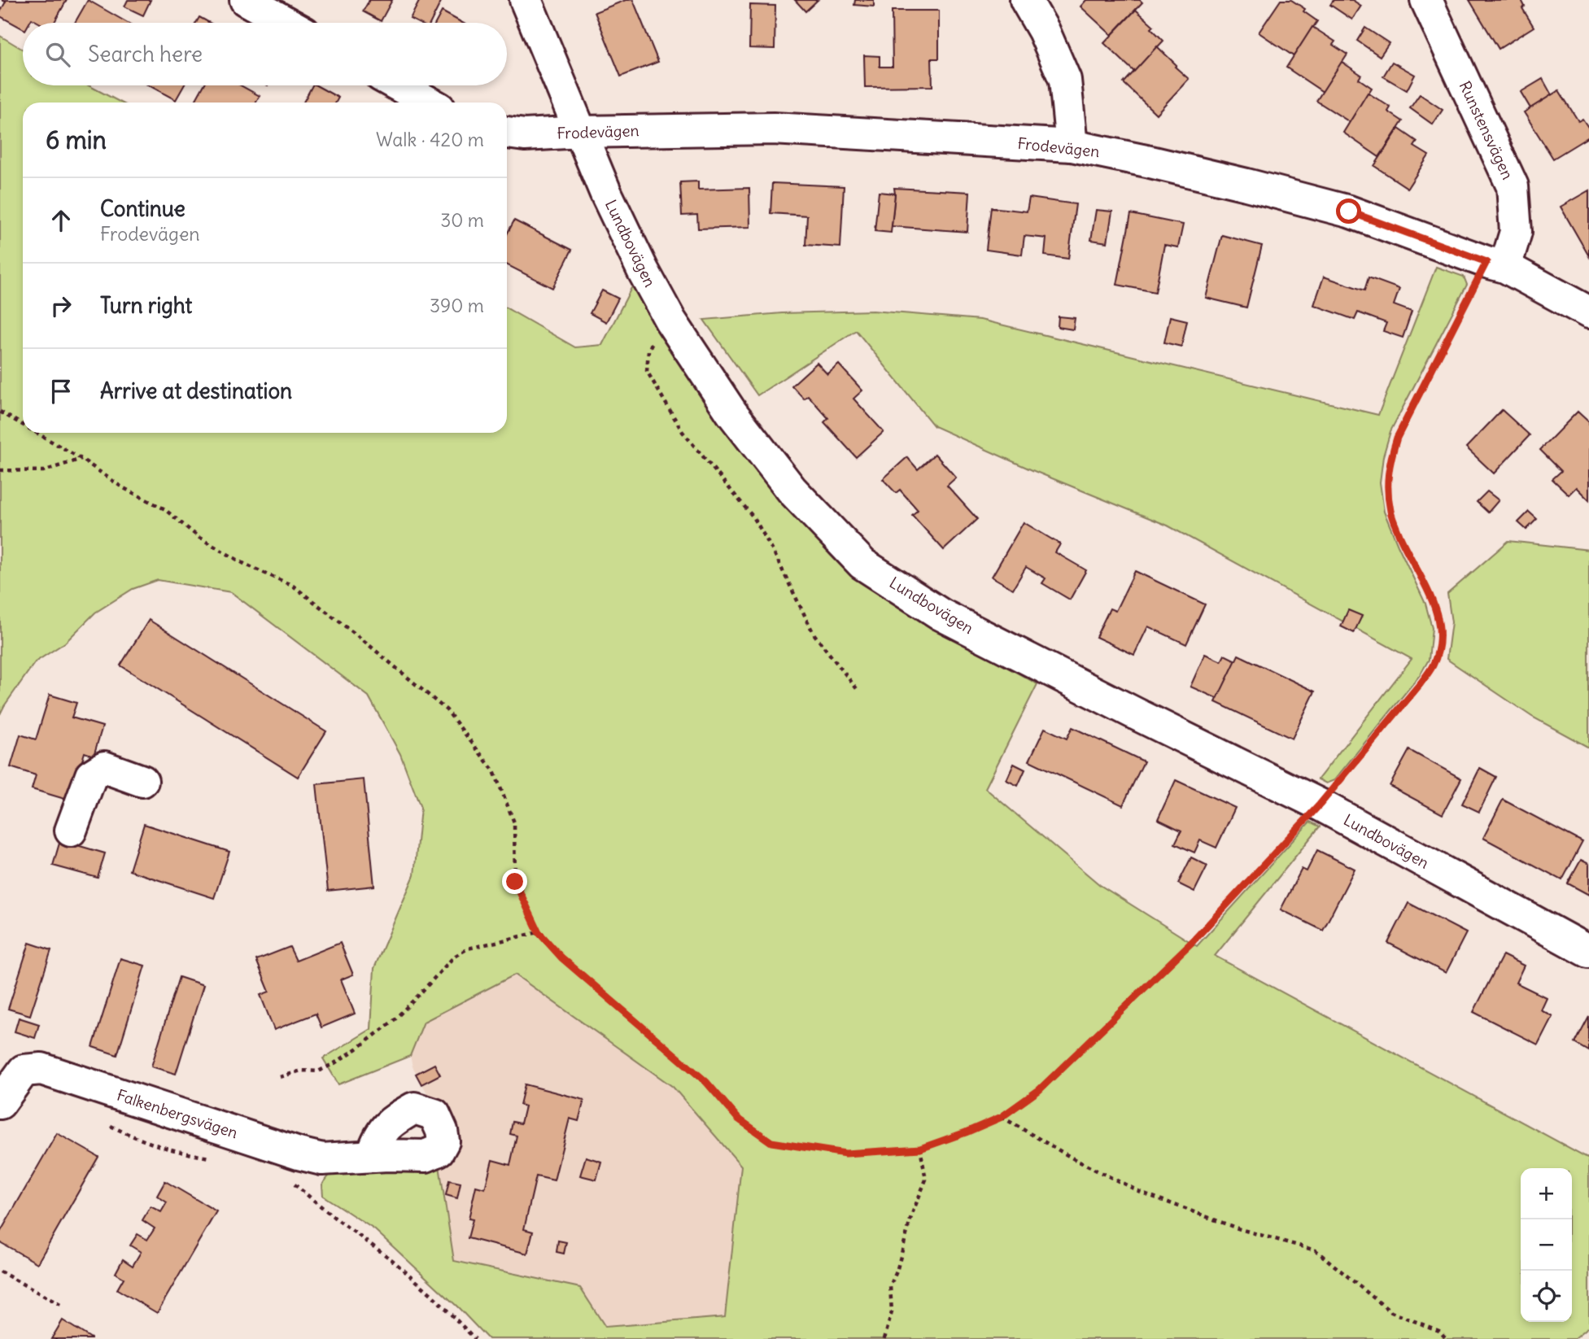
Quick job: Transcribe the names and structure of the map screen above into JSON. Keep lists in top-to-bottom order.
{
  "streets": {
    "street": [
      "Runstensvägen",
      "Frodevägen",
      "Lundbovägen",
      "Falkenbergsvägen"
    ]
  },
  "crossings": [
    ["Runstensvägen", "Frodevägen"],
    ["Frodevägen", "Lundbovägen"]
  ],
  "page": {
    "search": "Search here",
    "heading": ["6 min", "Walk · 420 m"],
    "list": [
      ["Continue", "Frodevägen", "30 m"],
      ["Turn right", "390 m"],
      "Arrive at destination"
    ],
    "map_buttons": ["+", "−"]
  }
}
